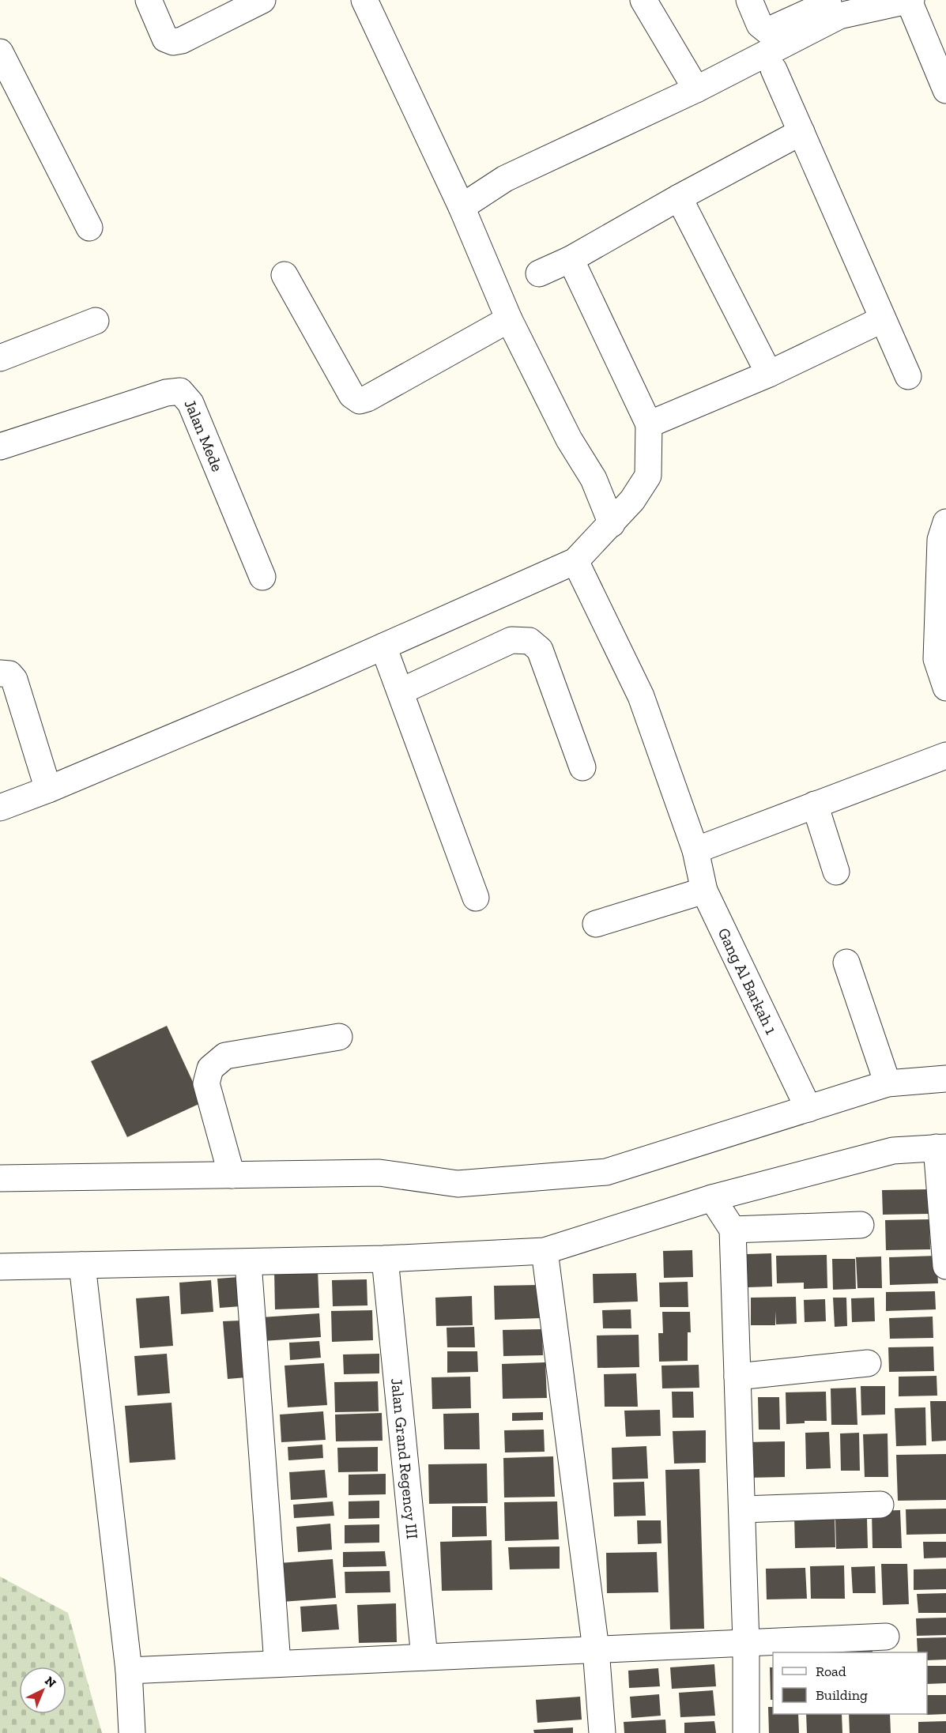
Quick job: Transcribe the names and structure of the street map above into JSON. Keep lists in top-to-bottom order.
{
  "streets": {
    "street": ["Jalan Mede", "Gang Al Barkah 1", "Jalan Grand Regency III"]
  },
  "legend": ["Road", "Building"],
  "north": "top right"
}
